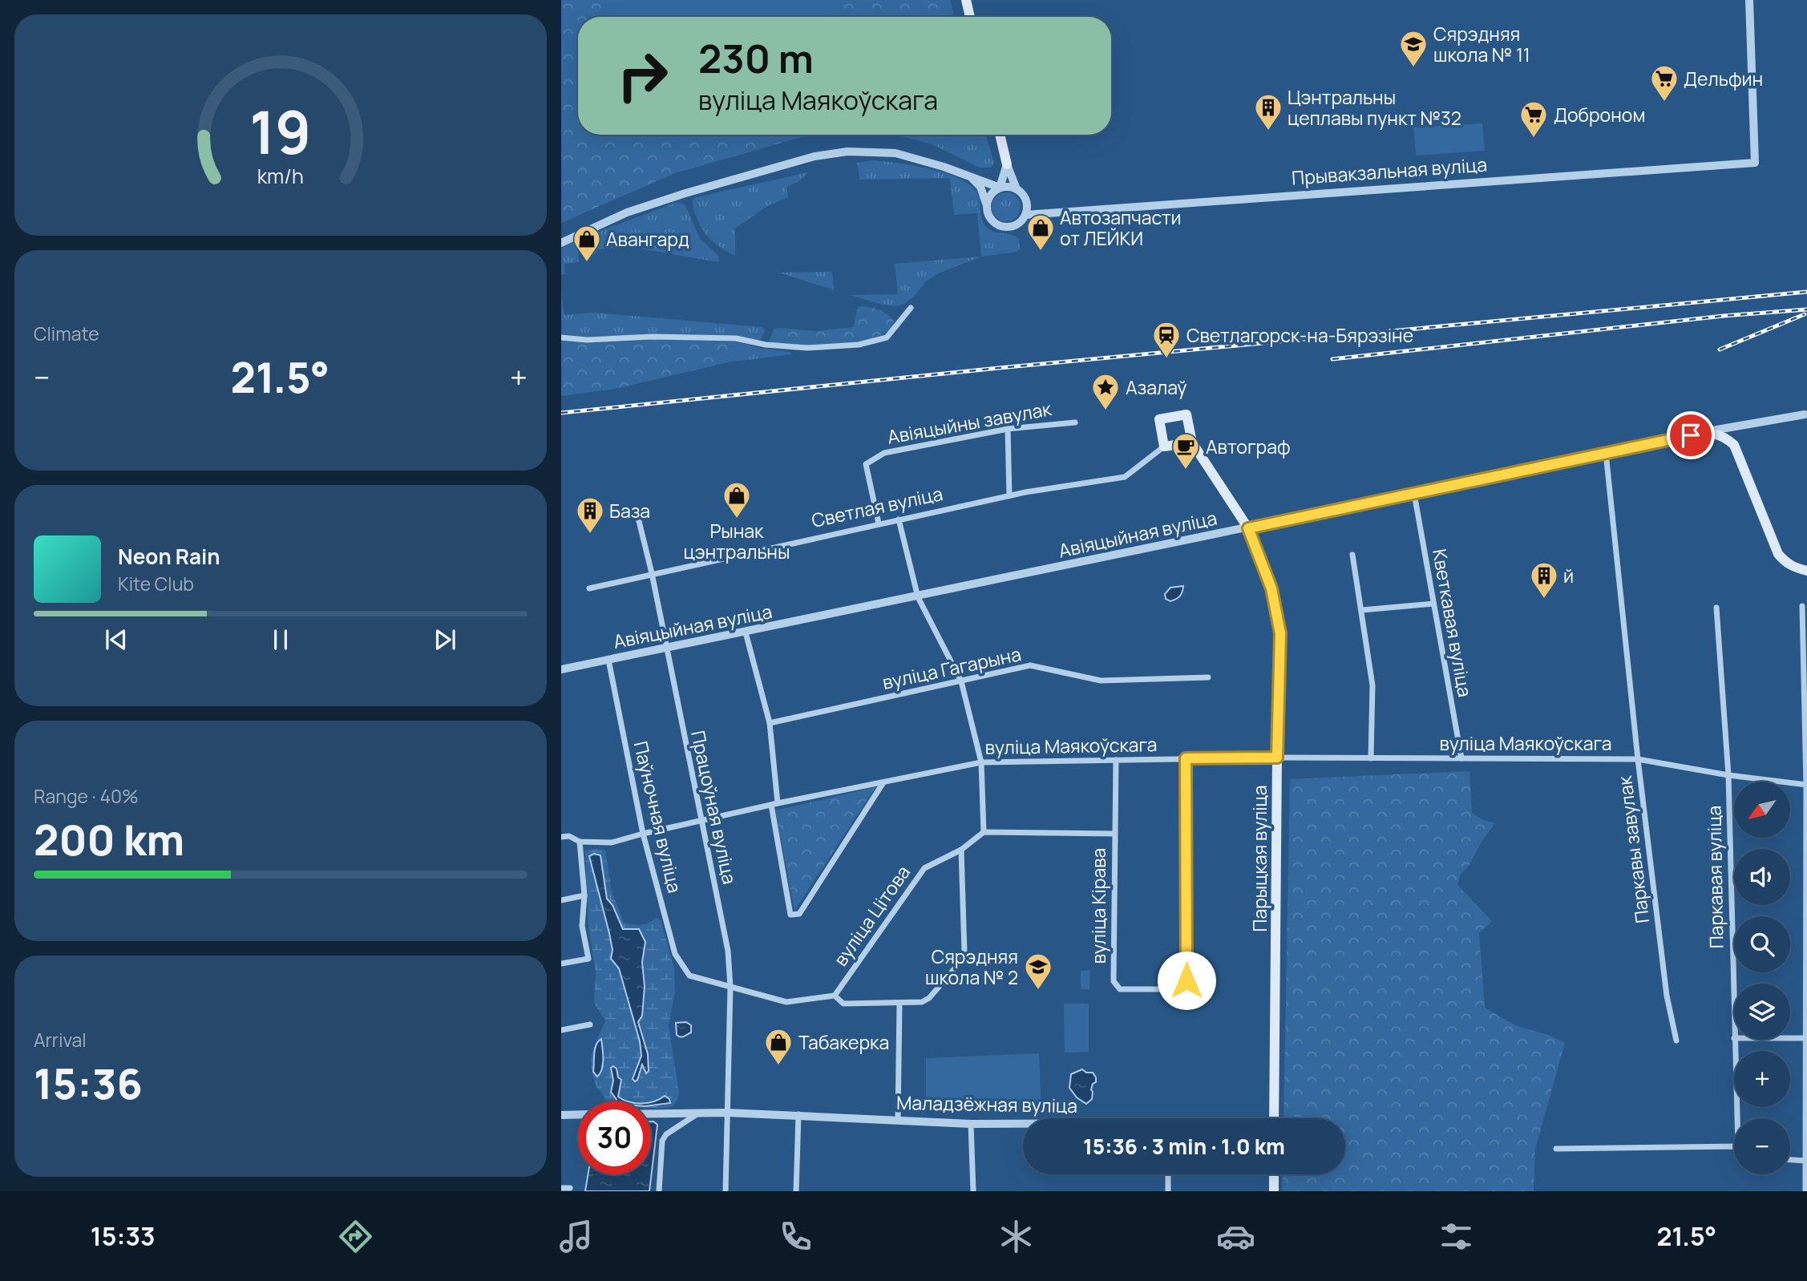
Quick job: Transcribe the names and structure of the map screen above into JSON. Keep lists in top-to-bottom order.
{
  "streets": {
    "main road": ["Светлая вуліца", "Авіяцыйная вуліца", "Парыцкая вуліца"],
    "street": [
      "Прывакзальная вуліца",
      "Авіяцыйны завулак",
      "Кветкавая вуліца",
      "вуліца Гагарына",
      "вуліца Маякоўскага",
      "Працоўная вуліца",
      "Паўночная вуліца",
      "Паркавы завулак",
      "Паркавая вуліца",
      "вуліца Кірава",
      "вуліца Цітова",
      "Маладзёжная вуліца"
    ]
  },
  "crossings": [
    ["Авіяцыйны завулак", "Светлая вуліца"],
    ["Светлая вуліца", "Працоўная вуліца"],
    ["Авіяцыйная вуліца", "Кветкавая вуліца"],
    ["Авіяцыйная вуліца", "Працоўная вуліца"],
    ["Авіяцыйная вуліца", "Паўночная вуліца"],
    ["Авіяцыйная вуліца", "Паркавы завулак"],
    ["Авіяцыйная вуліца", "Парыцкая вуліца"],
    ["Кветкавая вуліца", "вуліца Маякоўскага"],
    ["вуліца Маякоўскага", "Працоўная вуліца"],
    ["вуліца Маякоўскага", "Паўночная вуліца"],
    ["вуліца Маякоўскага", "Паркавы завулак"],
    ["вуліца Маякоўскага", "Парыцкая вуліца"],
    ["вуліца Маякоўскага", "Паркавая вуліца"],
    ["вуліца Маякоўскага", "вуліца Кірава"],
    ["Працоўная вуліца", "Паўночная вуліца"],
    ["Працоўная вуліца", "Маладзёжная вуліца"]
  ],
  "places": {
    "school or university": ["Сярэдняя школа № 11", "Сярэдняя школа № 2"],
    "supermarket": ["Дельфин", "Доброном"],
    "building": ["Цэнтральны цеплавы пункт №32", "База", "й"],
    "shop": [
      "Автозапчасти от ЛЕЙКИ",
      "Авангард",
      "Рынак цэнтральны",
      "Табакерка"
    ],
    "station": ["Светлагорск-на-Бярэзіне"],
    "place": ["Азалаў"],
    "cafe": ["Автограф"]
  },
  "north": "bottom left",
  "page": {
    "turn": ["230 m", "вуліца Маякоўскага"],
    "tile": [
      "Climate",
      ["Range · 40%", "200 km"],
      ["Arrival", "15:36"]
    ],
    "heat": ["−", "21.5°", "+"],
    "song": ["Neon Rain", "Kite Club"],
    "map_buttons": ["+", "−"],
    "limit": "30",
    "trip": "15:36 · 3 min · 1.0 km",
    "tabs": ["15:33", "21.5°"],
    "gauge": ["19", "km/h"]
  }
}
